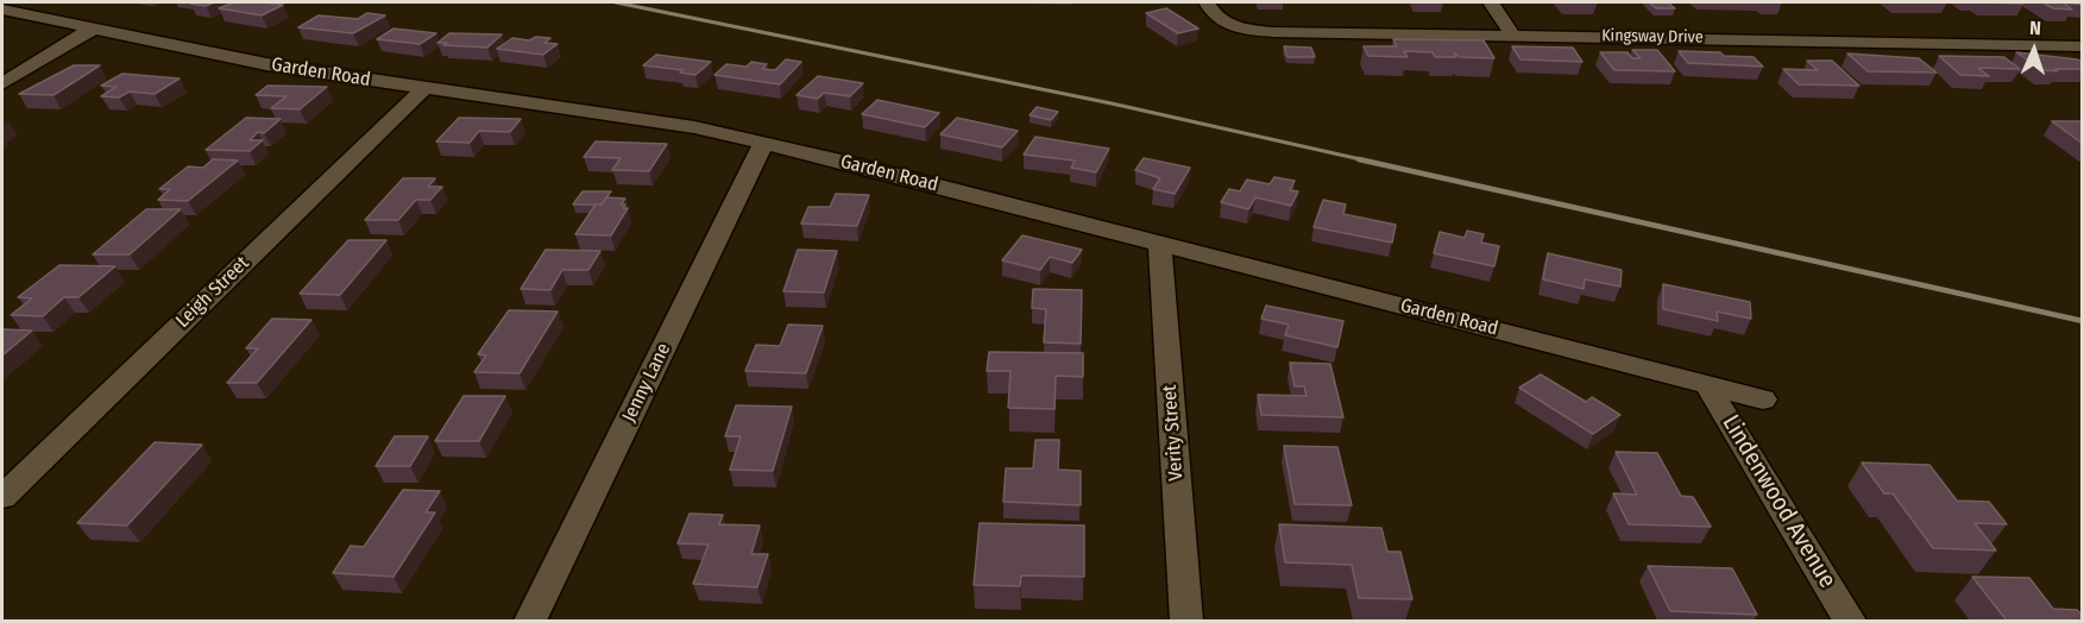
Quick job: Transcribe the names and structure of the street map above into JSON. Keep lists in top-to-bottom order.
{
  "streets": {
    "street": [
      "Kingsway Drive",
      "Garden Road",
      "Leigh Street",
      "Jenny Lane",
      "Verity Street",
      "Lindenwood Avenue"
    ]
  },
  "crossings": [
    ["Garden Road", "Leigh Street"],
    ["Garden Road", "Jenny Lane"],
    ["Garden Road", "Verity Street"],
    ["Garden Road", "Lindenwood Avenue"]
  ],
  "north": "top"
}
